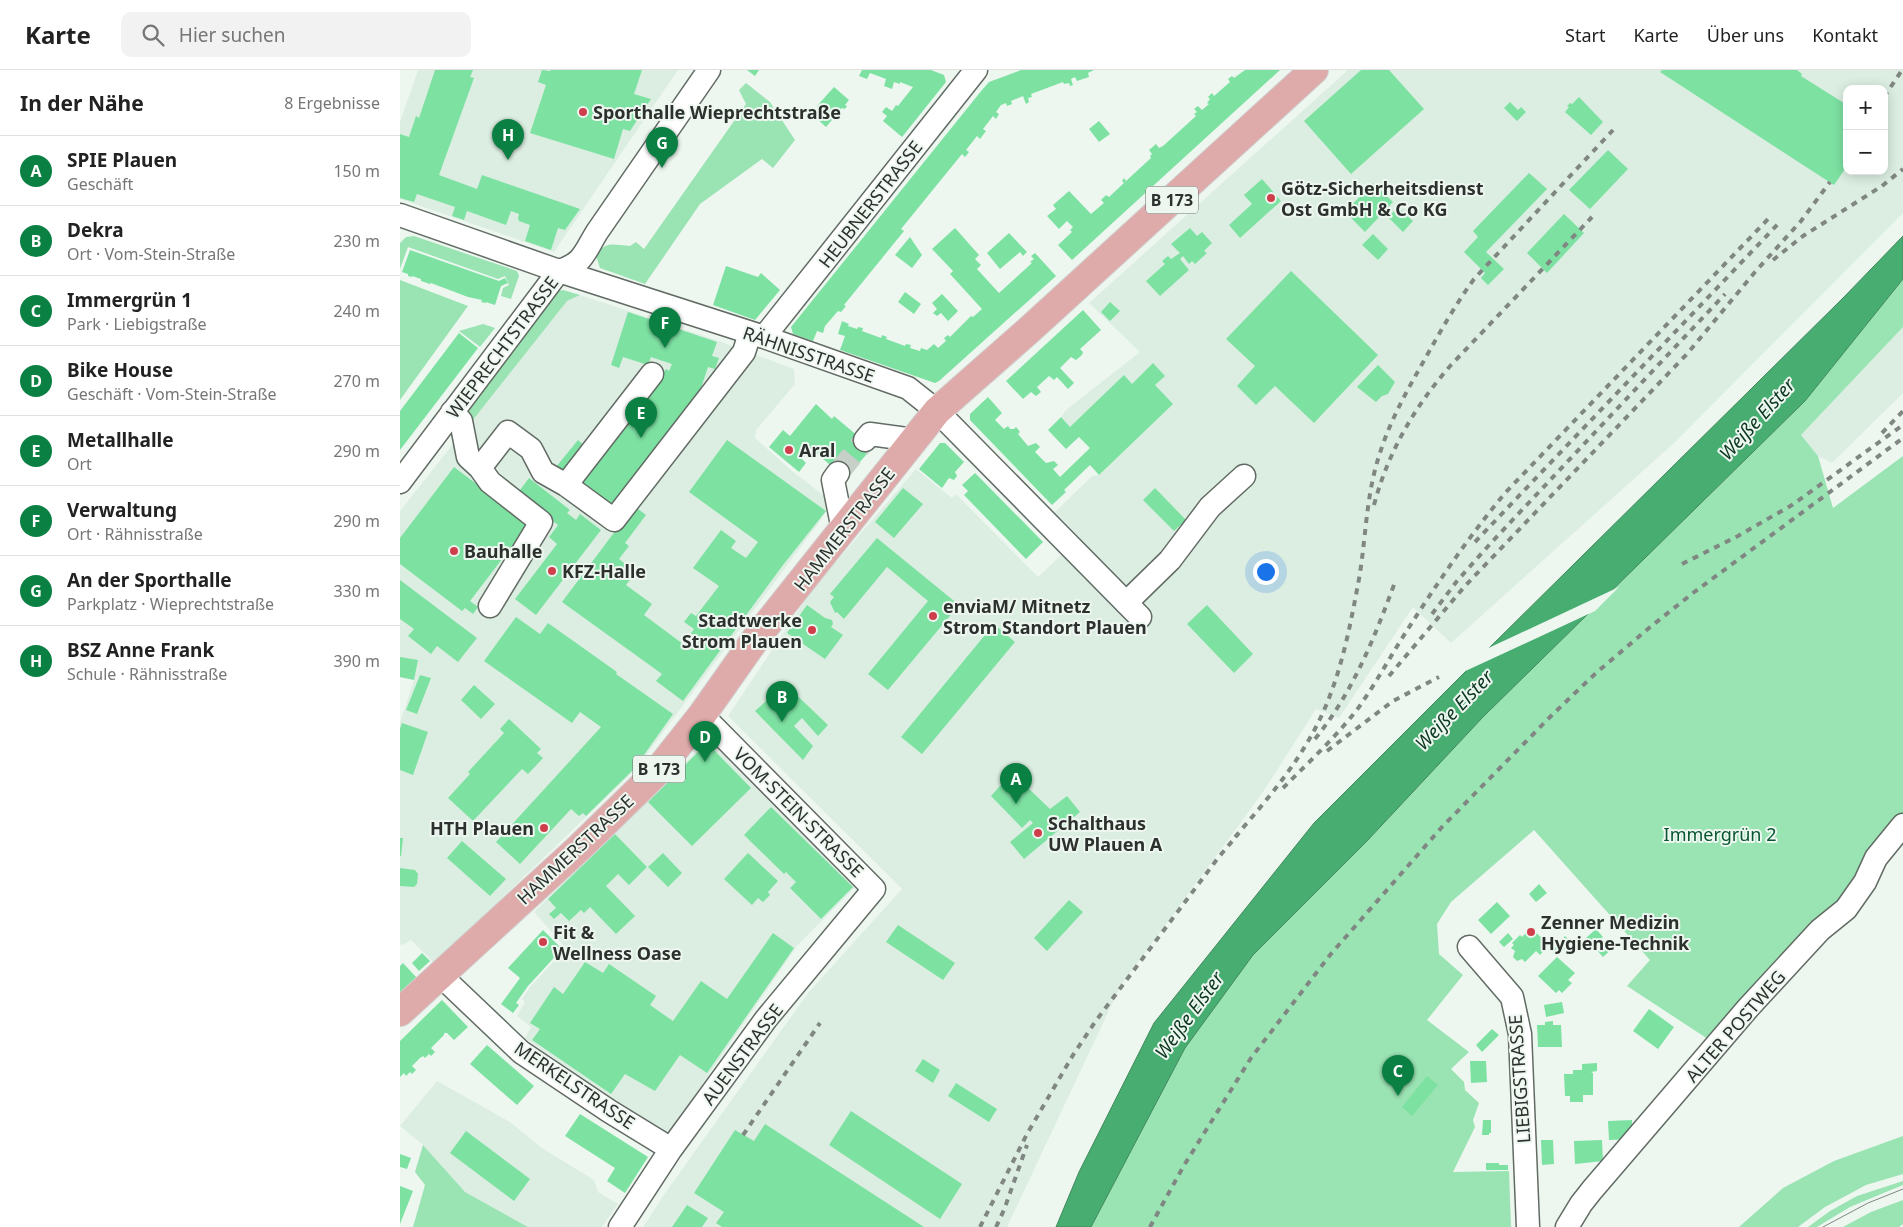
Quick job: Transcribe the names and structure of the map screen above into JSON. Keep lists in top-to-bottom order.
{
  "streets": {
    "main road": ["B 173", "HAMMERSTRASSE"],
    "street": [
      "HEUBNERSTRASSE",
      "WIEPRECHTSTRASSE",
      "RÄHNISSTRASSE",
      "VOM-STEIN-STRASSE",
      "ALTER POSTWEG",
      "AUENSTRASSE",
      "LIEBIGSTRASSE",
      "MERKELSTRASSE"
    ]
  },
  "crossings": [
    ["HEUBNERSTRASSE", "RÄHNISSTRASSE"],
    ["WIEPRECHTSTRASSE", "RÄHNISSTRASSE"],
    ["RÄHNISSTRASSE", "HAMMERSTRASSE"],
    ["HAMMERSTRASSE", "VOM-STEIN-STRASSE"],
    ["HAMMERSTRASSE", "MERKELSTRASSE"],
    ["VOM-STEIN-STRASSE", "AUENSTRASSE"],
    ["AUENSTRASSE", "MERKELSTRASSE"]
  ],
  "water": ["Weiße Elster"],
  "parks": ["Immergrün 2"],
  "places": [
    "Sporthalle Wieprechtstraße",
    "Götz-Sicherheitsdienst Ost GmbH & Co KG",
    "Aral",
    "Bauhalle",
    "KFZ-Halle",
    "enviaM/ Mitnetz Strom Standort Plauen",
    "Stadtwerke Strom Plauen",
    "HTH Plauen",
    "Schalthaus UW Plauen A",
    "Zenner Medizin Hygiene-Technik",
    "Fit & Wellness Oase"
  ],
  "page": {
    "header": "Karte",
    "search": "Hier suchen",
    "nav": [
      "Start",
      "Karte",
      "Über uns",
      "Kontakt"
    ],
    "heading": ["In der Nähe", "8 Ergebnisse"],
    "map_buttons": ["+", "−"],
    "pins": [
      "H",
      "G",
      "F",
      "E",
      "B",
      "D",
      "A",
      "C"
    ],
    "list": [
      {
        "mark": "A",
        "name": "SPIE Plauen",
        "note": "Geschäft",
        "value": "150 m"
      },
      {
        "mark": "B",
        "name": "Dekra",
        "note": "Ort · Vom-Stein-Straße",
        "value": "230 m"
      },
      {
        "mark": "C",
        "name": "Immergrün 1",
        "note": "Park · Liebigstraße",
        "value": "240 m"
      },
      {
        "mark": "D",
        "name": "Bike House",
        "note": "Geschäft · Vom-Stein-Straße",
        "value": "270 m"
      },
      {
        "mark": "E",
        "name": "Metallhalle",
        "note": "Ort",
        "value": "290 m"
      },
      {
        "mark": "F",
        "name": "Verwaltung",
        "note": "Ort · Rähnisstraße",
        "value": "290 m"
      },
      {
        "mark": "G",
        "name": "An der Sporthalle",
        "note": "Parkplatz · Wieprechtstraße",
        "value": "330 m"
      },
      {
        "mark": "H",
        "name": "BSZ Anne Frank",
        "note": "Schule · Rähnisstraße",
        "value": "390 m"
      }
    ]
  }
}
